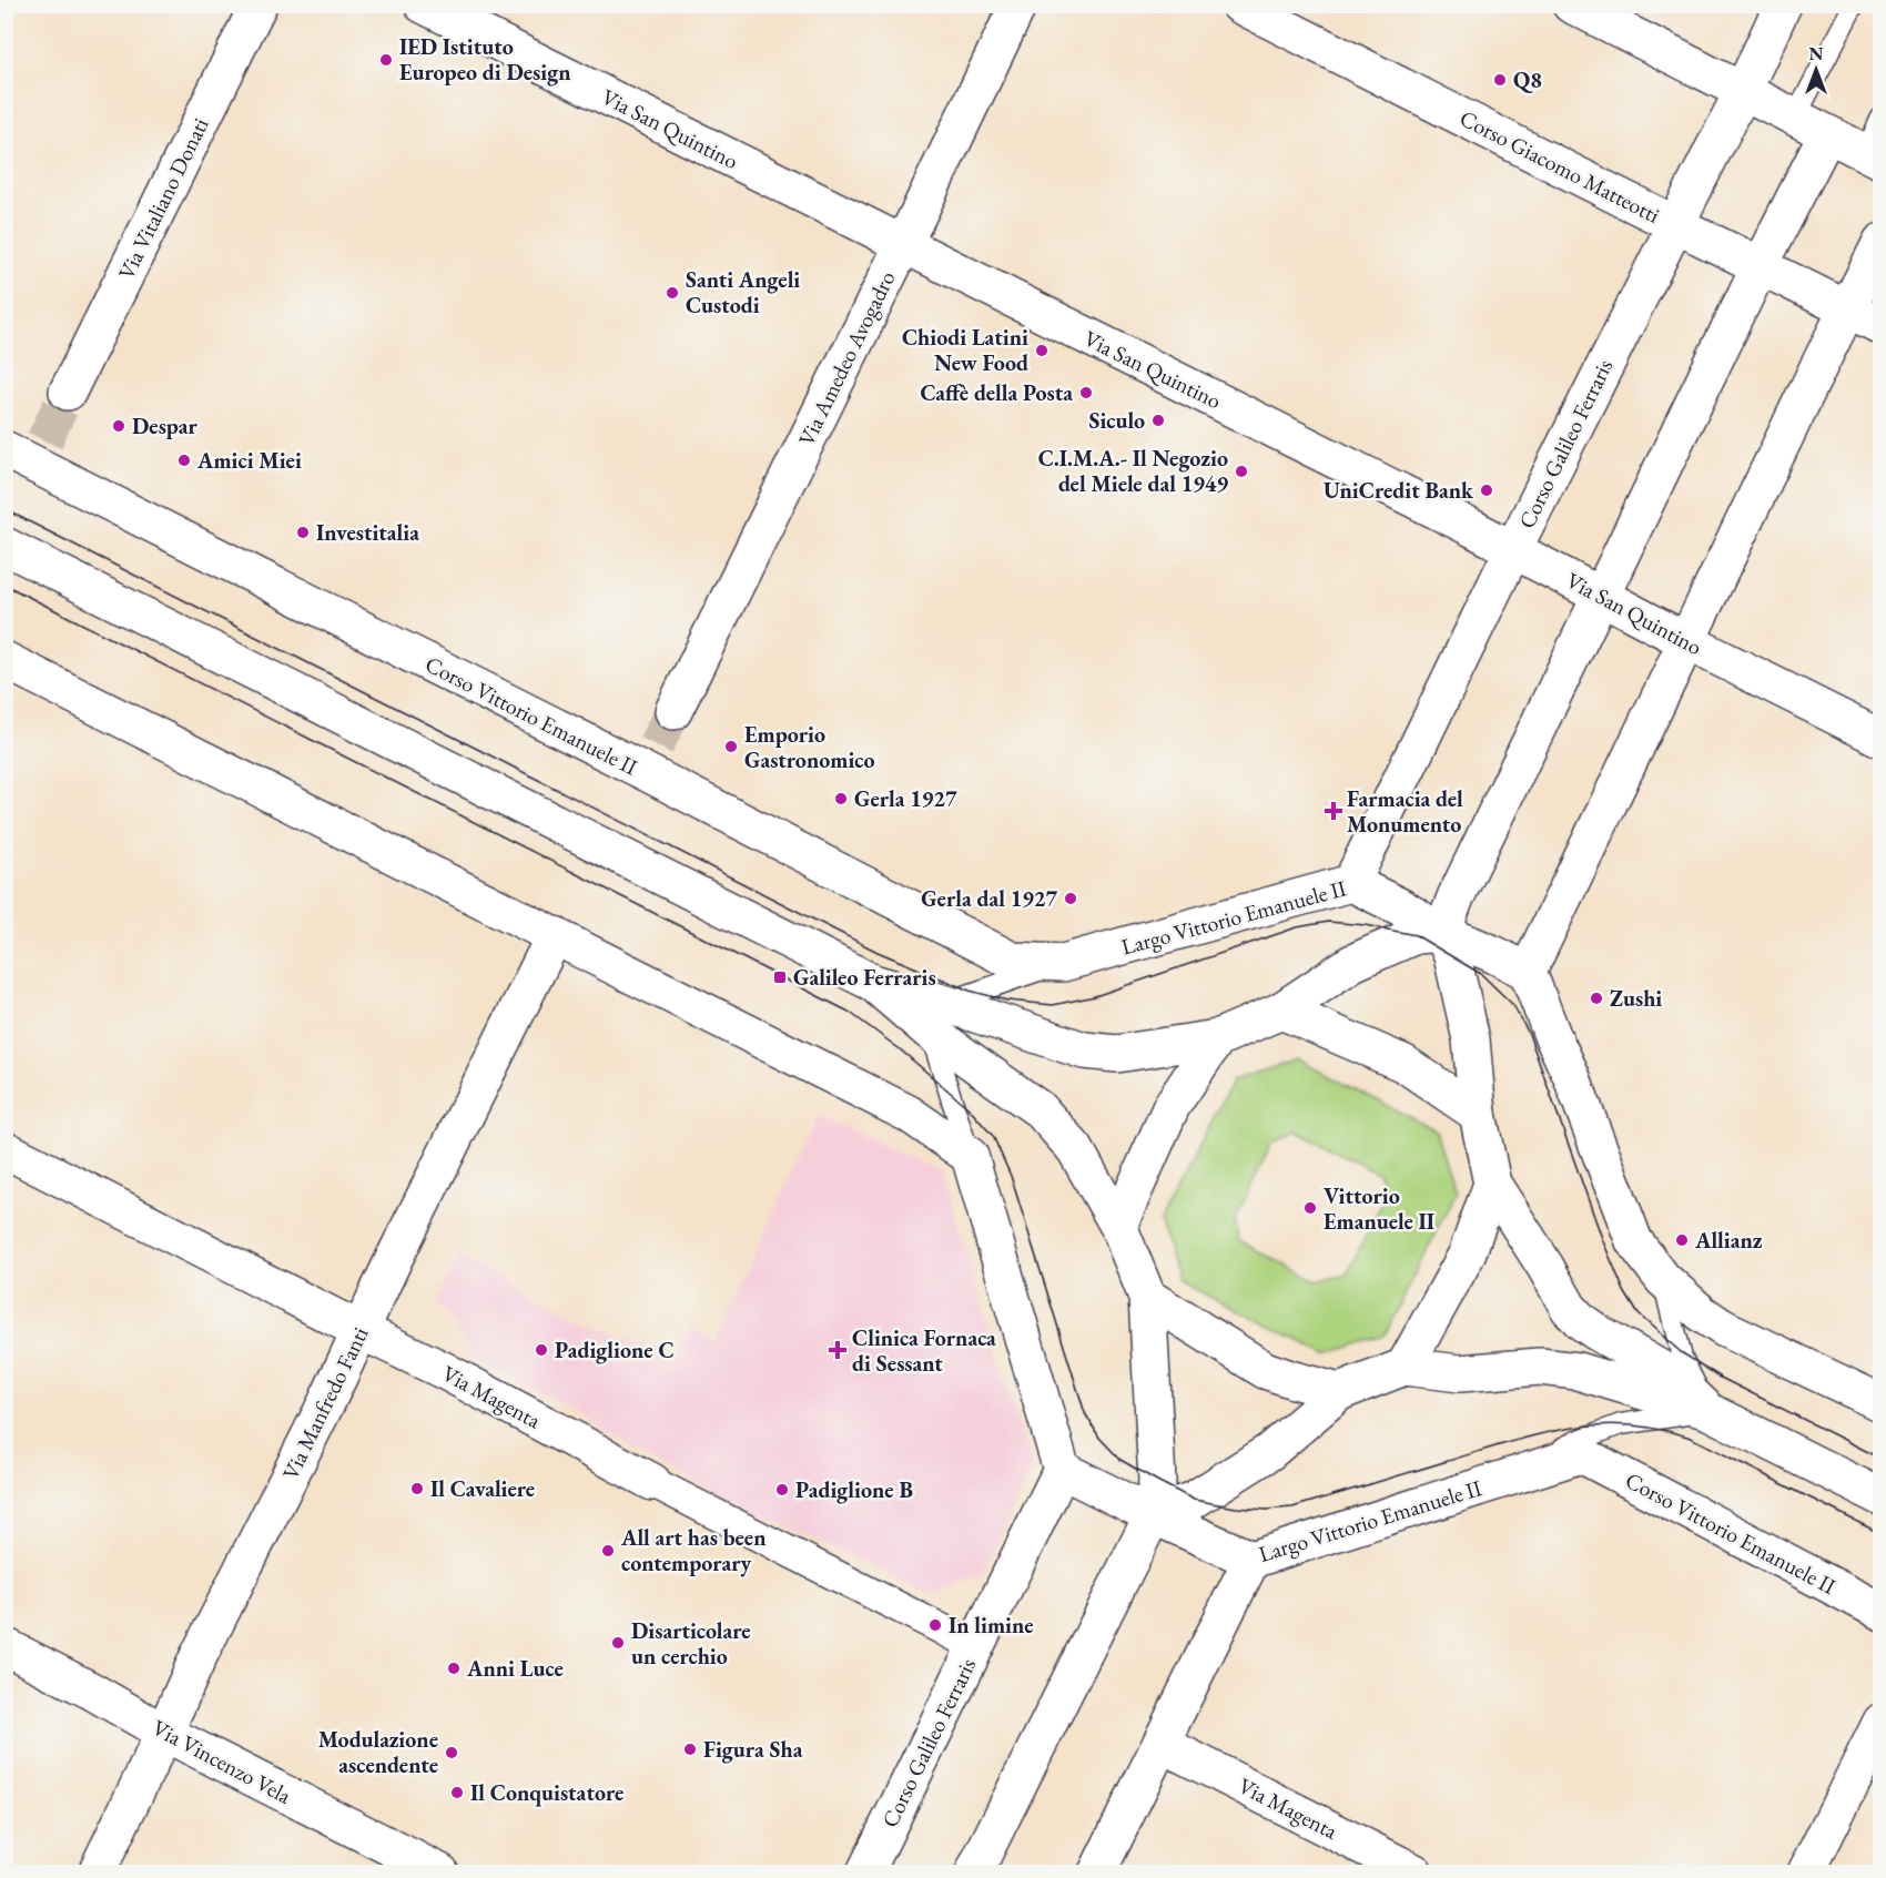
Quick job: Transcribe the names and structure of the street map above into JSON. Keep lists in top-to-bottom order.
{
  "streets": {
    "street": [
      "Via San Quintino",
      "Corso Giacomo Matteotti",
      "Via Vitaliano Donati",
      "Via Amedeo Avogadro",
      "Corso Galileo Ferraris",
      "Corso Vittorio Emanuele II",
      "Largo Vittorio Emanuele II",
      "Via Magenta",
      "Via Manfredo Fanti",
      "Via Vincenzo Vela"
    ]
  },
  "crossings": [
    ["Via San Quintino", "Via Amedeo Avogadro"],
    ["Via San Quintino", "Corso Galileo Ferraris"],
    ["Corso Giacomo Matteotti", "Corso Galileo Ferraris"],
    ["Corso Galileo Ferraris", "Largo Vittorio Emanuele II"],
    ["Corso Galileo Ferraris", "Via Magenta"],
    ["Corso Vittorio Emanuele II", "Largo Vittorio Emanuele II"],
    ["Via Magenta", "Via Manfredo Fanti"],
    ["Via Manfredo Fanti", "Via Vincenzo Vela"]
  ],
  "places": {
    "other": [
      "IED Istituto Europeo di Design",
      "Q8",
      "Santi Angeli Custodi",
      "Chiodi Latini New Food",
      "Caffè della Posta",
      "Siculo",
      "Despar",
      "Amici Miei",
      "C.I.M.A.- Il Negozio del Miele dal 1949",
      "UniCredit Bank",
      "Investitalia",
      "Emporio Gastronomico",
      "Gerla 1927",
      "Gerla dal 1927",
      "Zushi",
      "Vittorio Emanuele II",
      "Allianz",
      "Padiglione C",
      "Il Cavaliere",
      "Padiglione B",
      "All art has been contemporary",
      "In limine",
      "Disarticolare un cerchio",
      "Anni Luce",
      "Figura Sha",
      "Modulazione ascendente",
      "Il Conquistatore"
    ],
    "health": ["Farmacia del Monumento", "Clinica Fornaca di Sessant"],
    "transit": ["Galileo Ferraris"]
  },
  "north": "top"
}
